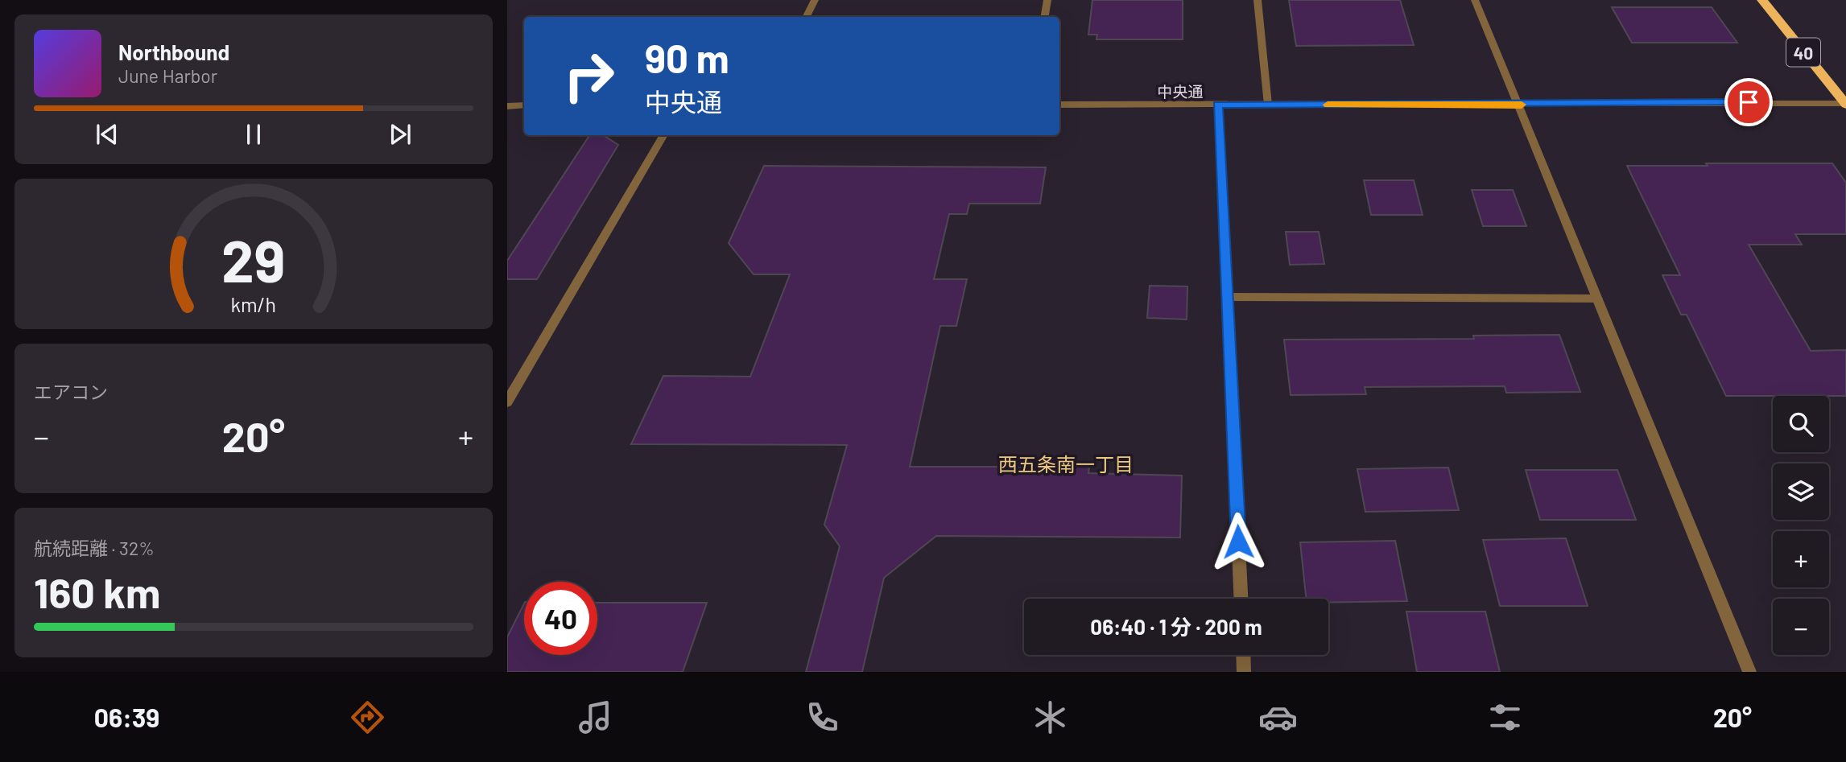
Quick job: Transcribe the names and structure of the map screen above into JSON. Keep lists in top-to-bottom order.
{
  "streets": {
    "highway": ["40"],
    "street": ["中央通"]
  },
  "crossings": [
    ["40", "中央通"]
  ],
  "districts": ["西五条南一丁目"],
  "page": {
    "turn": ["90 m", "中央通"],
    "song": ["Northbound", "June Harbor"],
    "tile": [
      "エアコン",
      ["航続距離 · 32%", "160 km"]
    ],
    "map_buttons": ["+", "−"],
    "heat": ["−", "20°", "+"],
    "limit": "40",
    "trip": "06:40 · 1 分 · 200 m",
    "tabs": ["06:39", "20°"],
    "gauge": ["29", "km/h"]
  }
}
